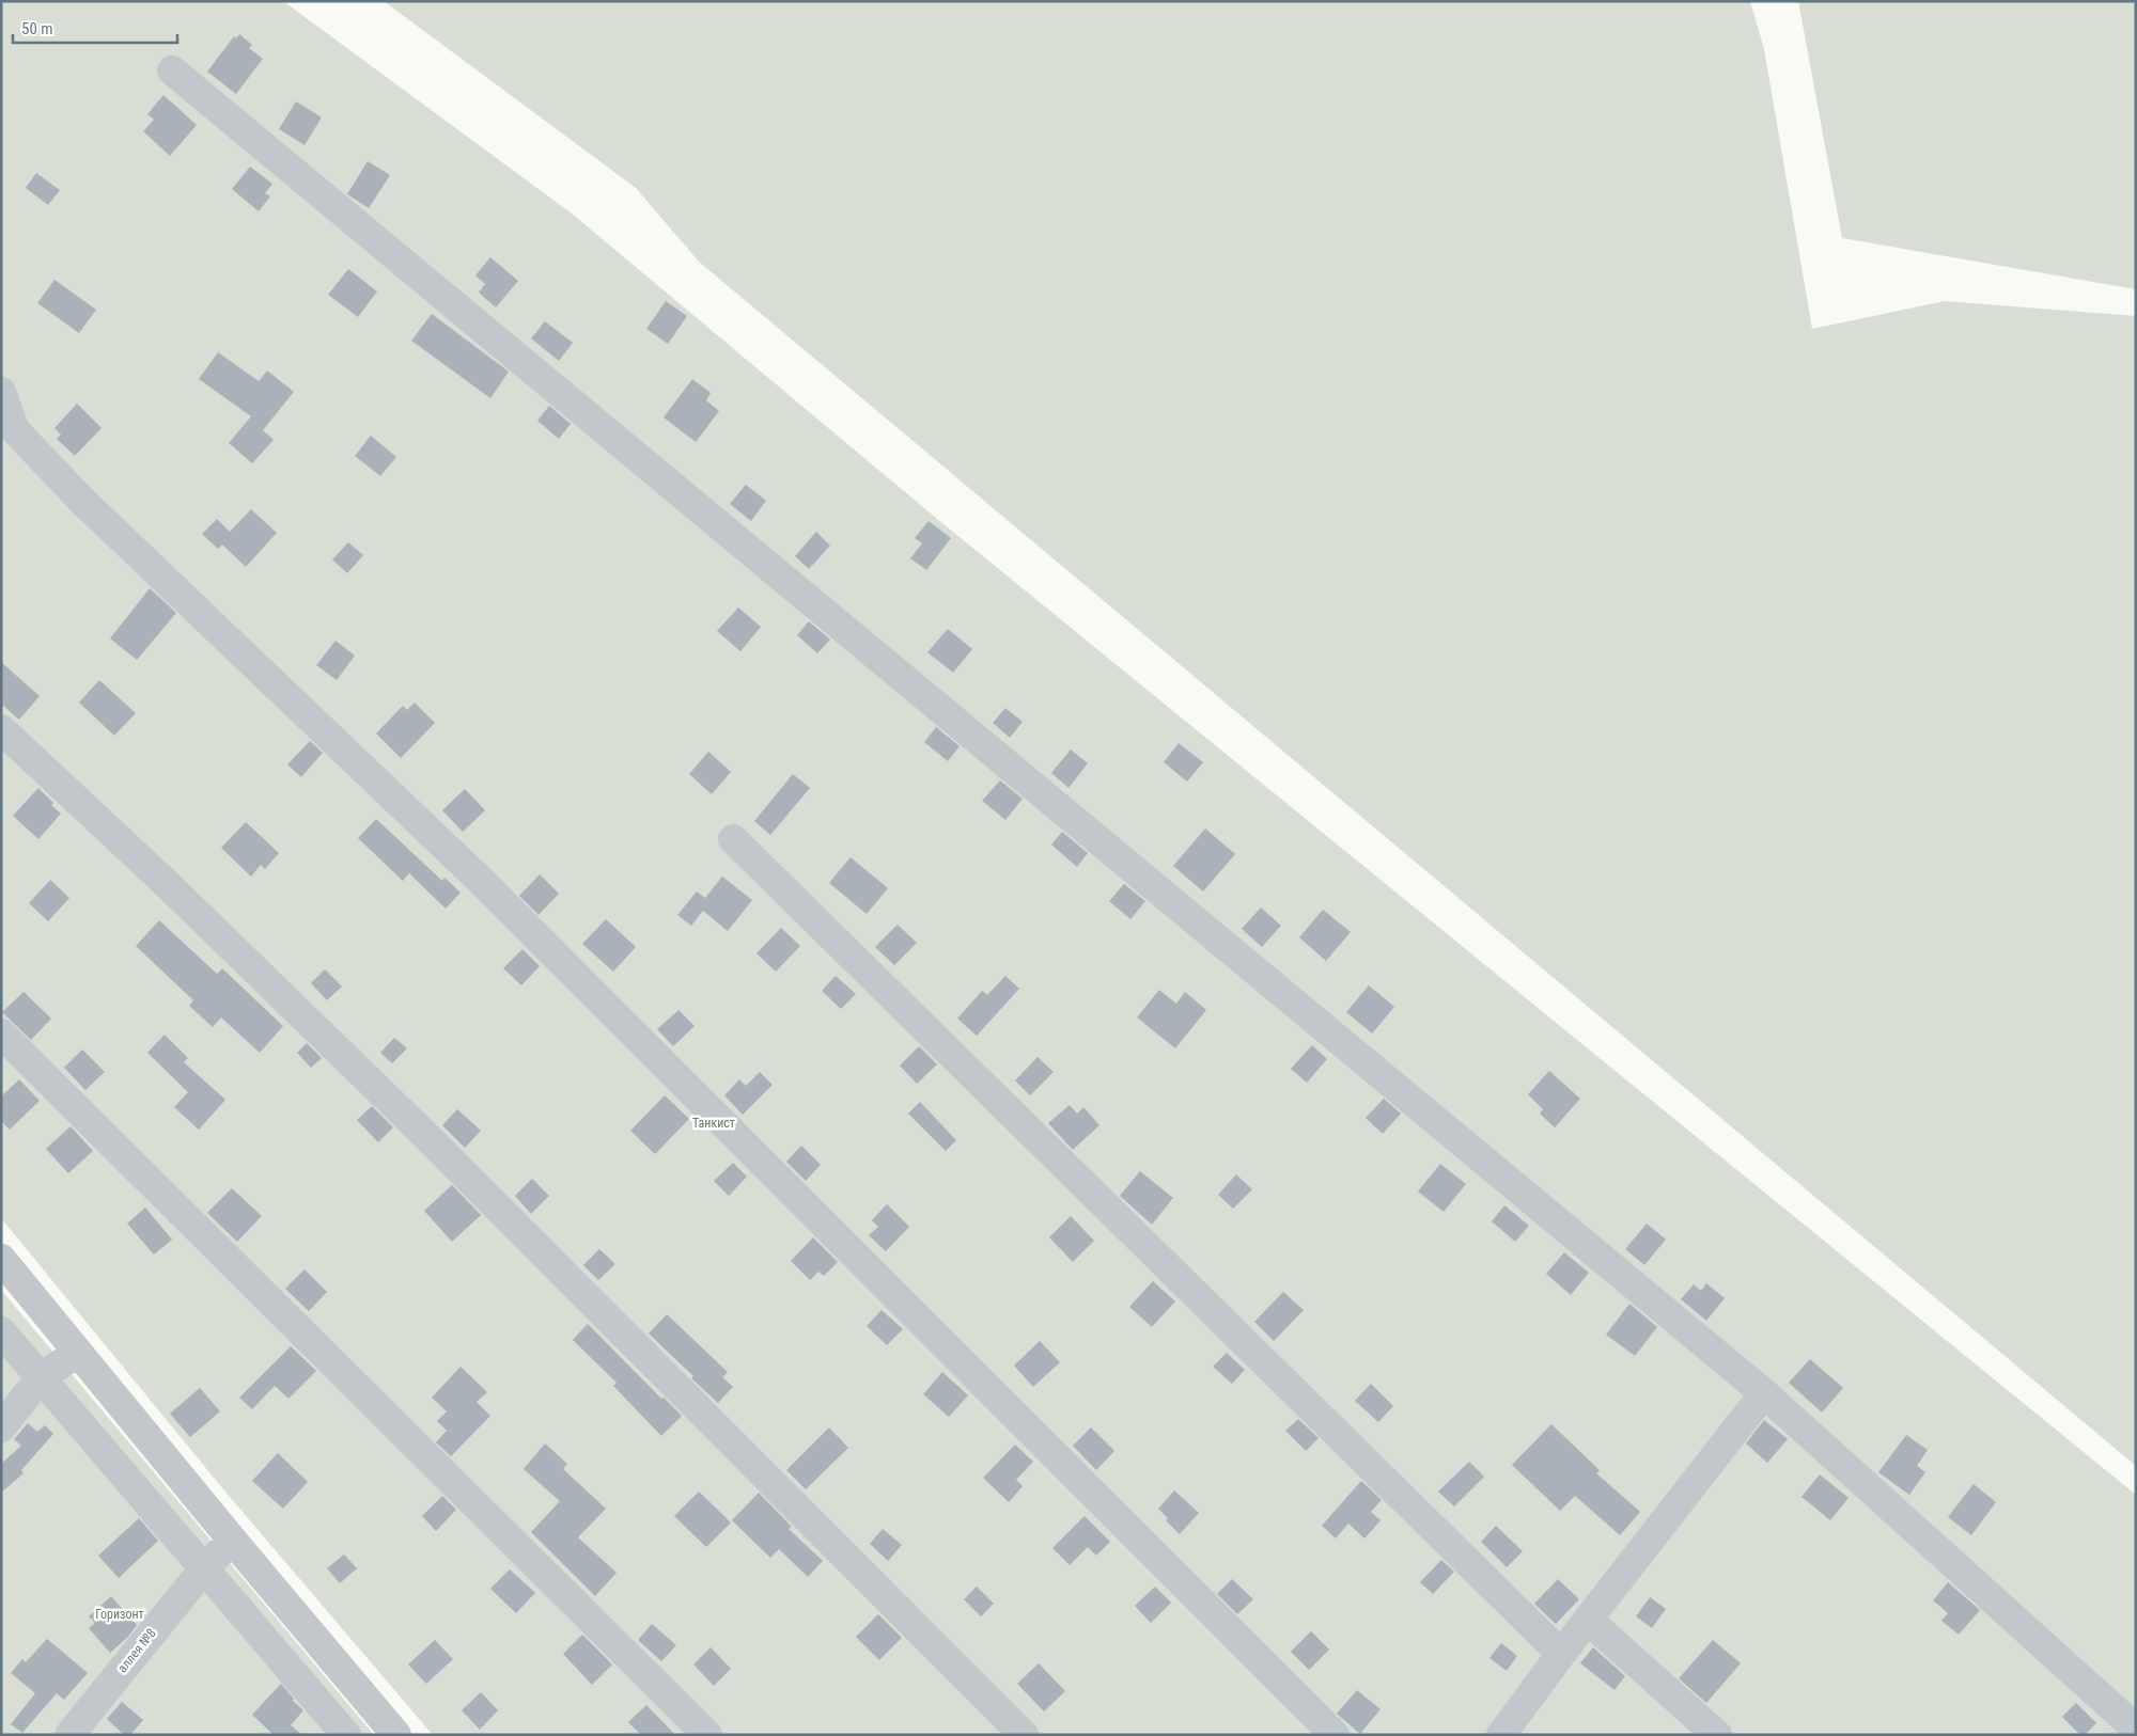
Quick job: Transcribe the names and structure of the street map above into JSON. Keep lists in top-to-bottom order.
{
  "streets": {
    "street": ["аллея №8"]
  },
  "parks": ["Танкист", "Горизонт"],
  "scale_bar": "50 m"
}
